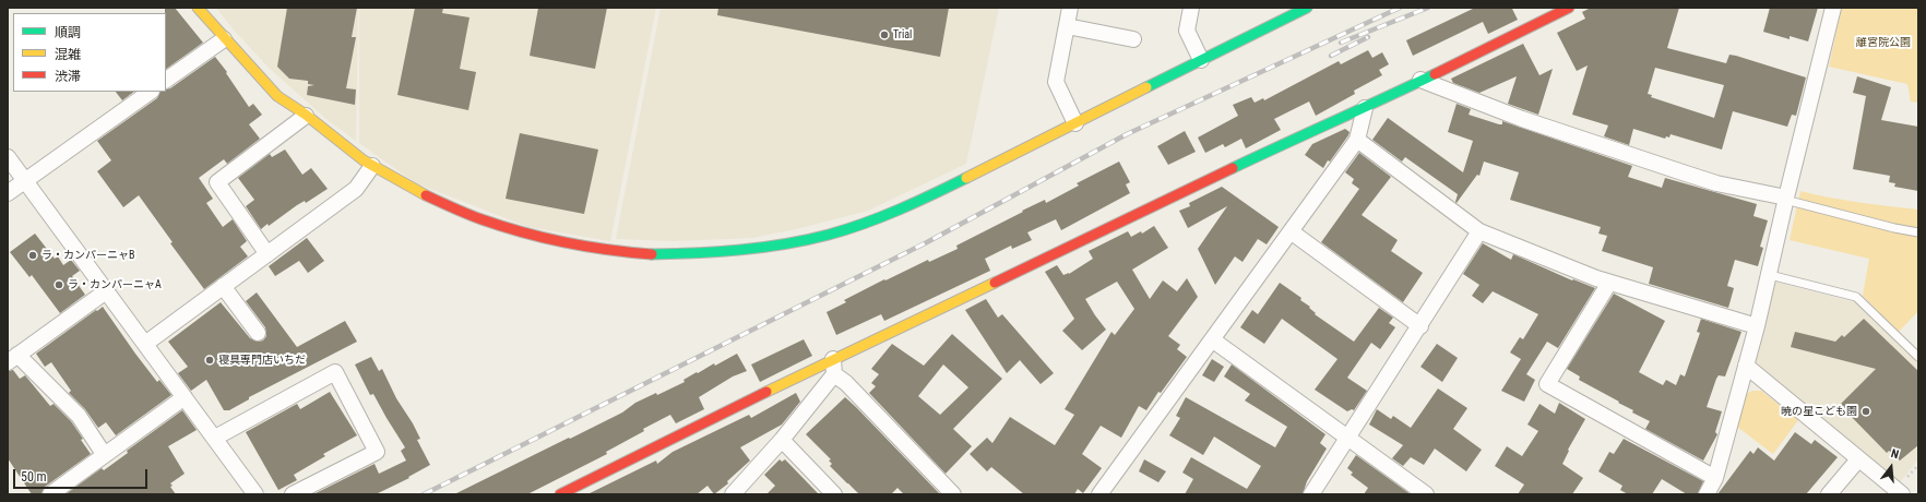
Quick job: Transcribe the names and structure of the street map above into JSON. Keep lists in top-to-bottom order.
{
  "parks": ["離宮院公園"],
  "places": [
    "Trial",
    "ラ・カンパーニャB",
    "ラ・カンパーニャA",
    "寝具専門店いちだ",
    "暁の星こども園"
  ],
  "legend": ["順調", "混雑", "渋滞"],
  "scale_bar": "50 m",
  "north": "top"
}
